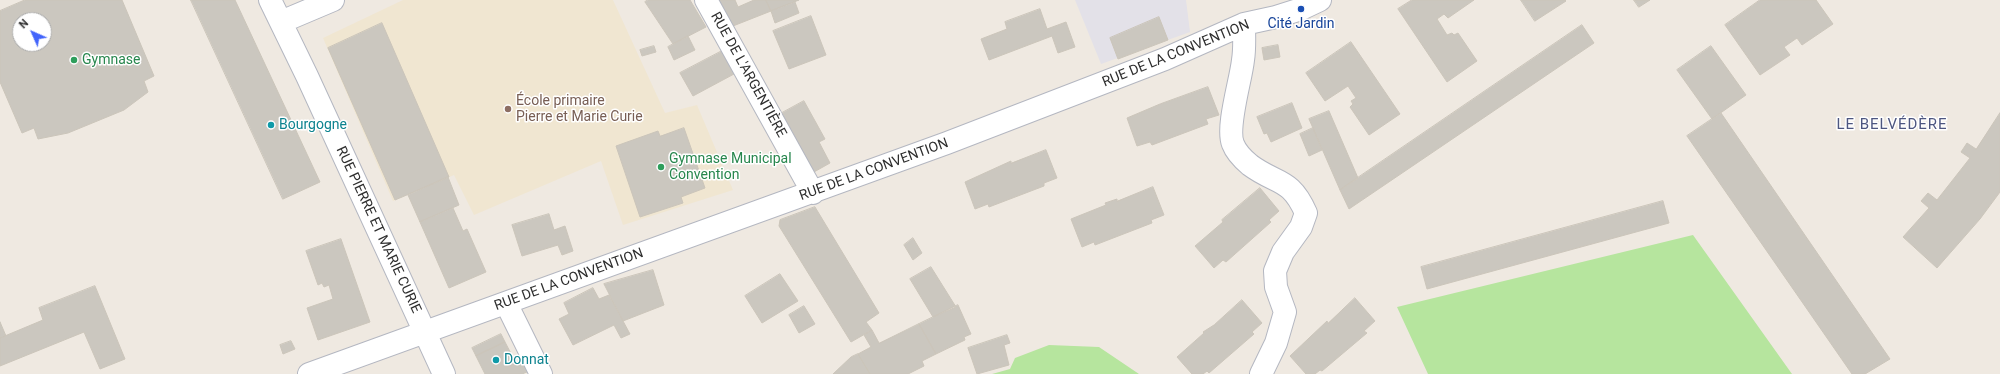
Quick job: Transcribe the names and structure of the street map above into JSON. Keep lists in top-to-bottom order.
{
  "streets": {
    "street": ["RUE DE LA CONVENTION", "RUE DE L'ARGENTIÈRE", "RUE PIERRE ET MARIE CURIE"]
  },
  "crossings": [
    ["RUE DE LA CONVENTION", "RUE DE L'ARGENTIÈRE"],
    ["RUE DE LA CONVENTION", "RUE PIERRE ET MARIE CURIE"]
  ],
  "districts": ["LE BELVÉDÈRE"],
  "places": [
    "Cité Jardin",
    "Gymnase",
    "École primaire Pierre et Marie Curie",
    "Bourgogne",
    "Gymnase Municipal Convention",
    "Donnat"
  ],
  "north": "top left"
}
